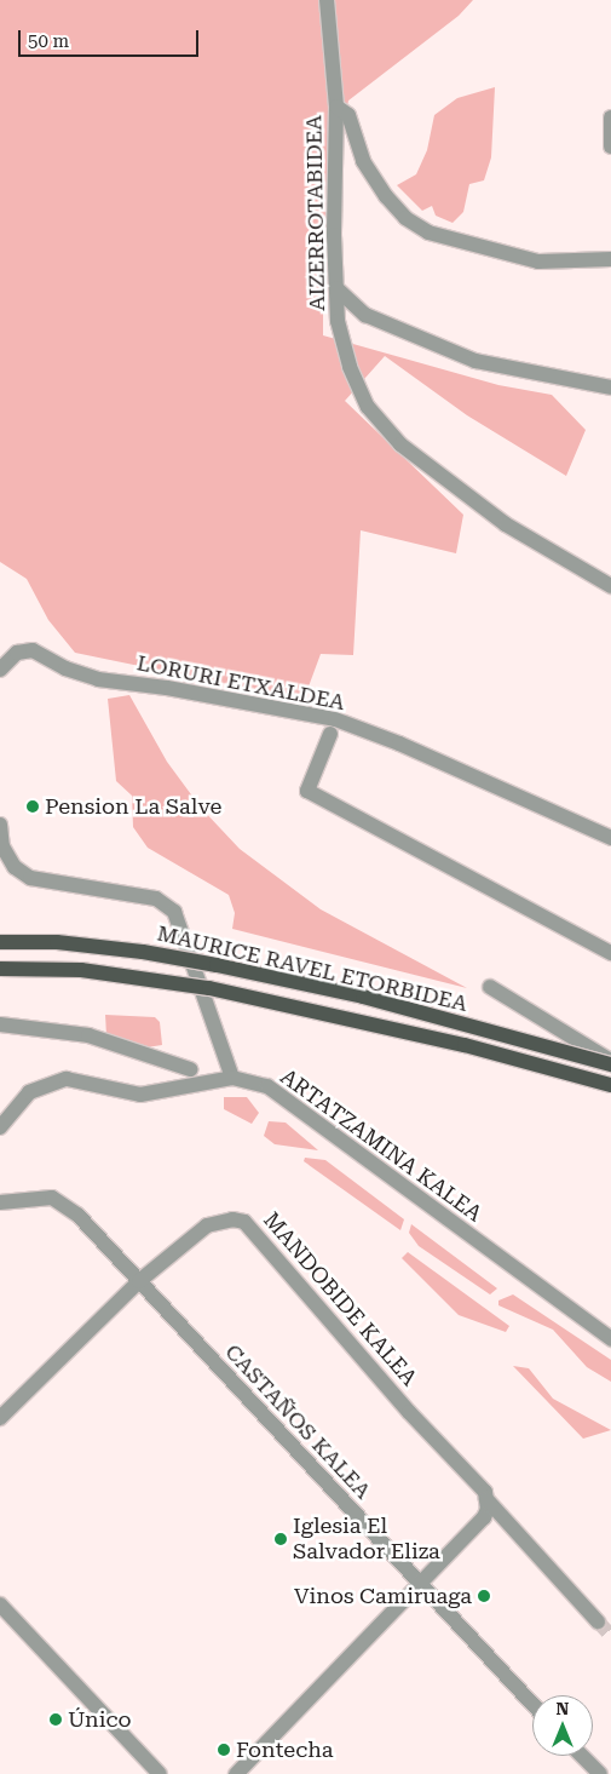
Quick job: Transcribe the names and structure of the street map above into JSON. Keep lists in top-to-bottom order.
{
  "streets": {
    "main road": ["MAURICE RAVEL ETORBIDEA"],
    "street": [
      "AIZERROTABIDEA",
      "LORURI ETXALDEA",
      "ARTATZAMINA KALEA",
      "MANDOBIDE KALEA",
      "CASTAÑOS KALEA"
    ]
  },
  "crossings": [
    ["MANDOBIDE KALEA", "CASTAÑOS KALEA"]
  ],
  "places": [
    "Pension La Salve",
    "Iglesia El Salvador Eliza",
    "Vinos Camiruaga",
    "Único",
    "Fontecha"
  ],
  "scale_bar": "50 m",
  "north": "top"
}
